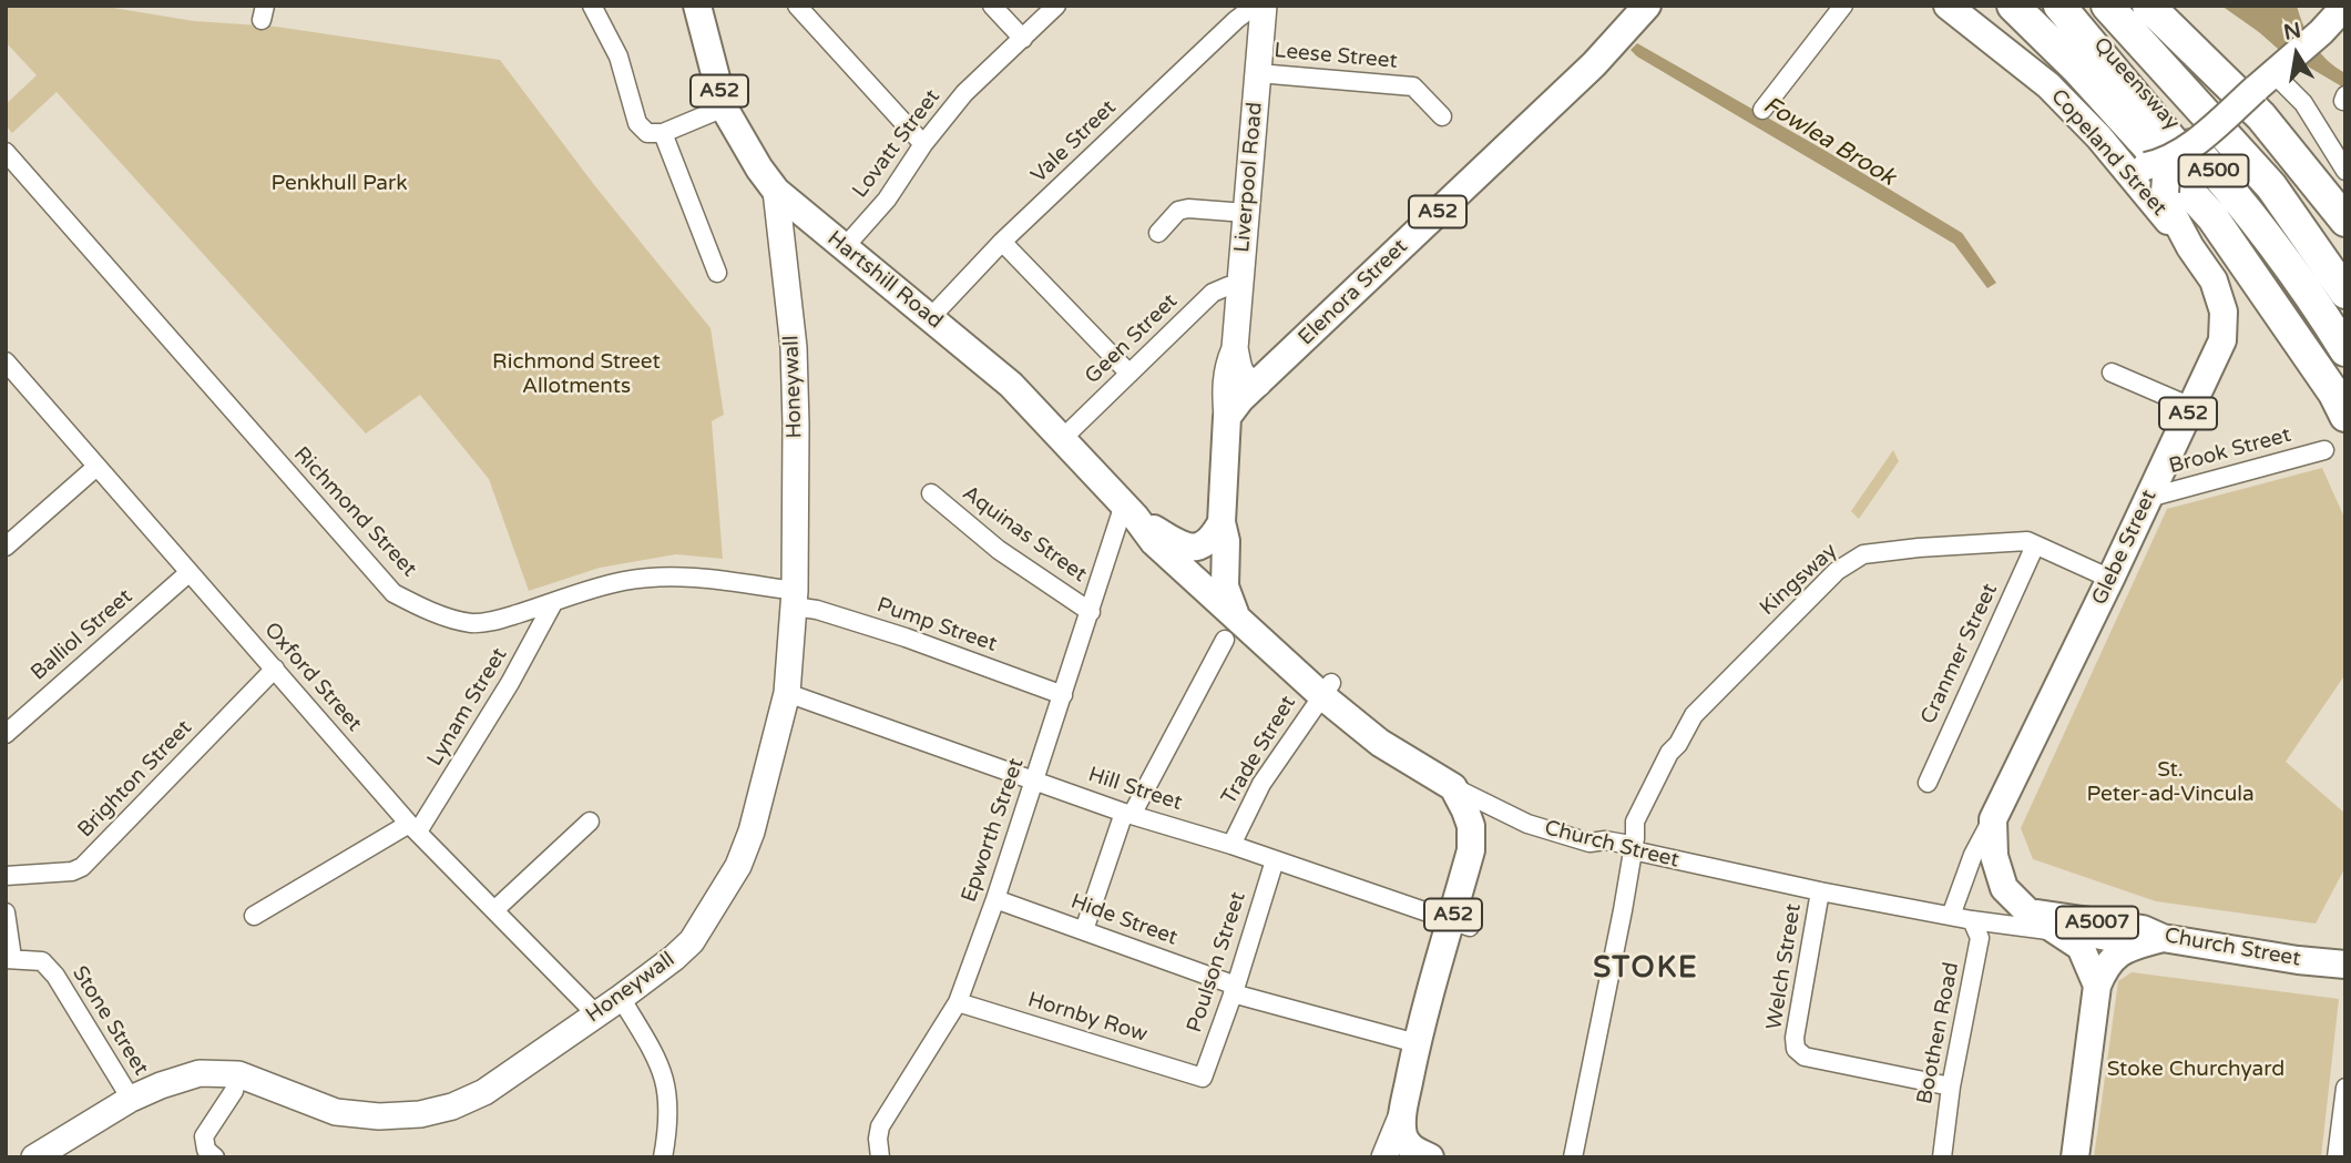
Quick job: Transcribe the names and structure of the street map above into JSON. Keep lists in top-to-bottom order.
{
  "streets": {
    "highway": ["Queensway", "A500"],
    "main road": [
      "A52",
      "Copeland Street",
      "Liverpool Road",
      "Hartshill Road",
      "Elenora Street",
      "Glebe Street",
      "Church Street",
      "A5007"
    ],
    "street": [
      "Leese Street",
      "Vale Street",
      "Lovatt Street",
      "Geen Street",
      "Honeywall",
      "Brook Street",
      "Richmond Street",
      "Aquinas Street",
      "Kingsway",
      "Pump Street",
      "Balliol Street",
      "Cranmer Street",
      "Oxford Street",
      "Lynam Street",
      "Trade Street",
      "Brighton Street",
      "Hill Street",
      "Epworth Street",
      "Hide Street",
      "Poulson Street",
      "Welch Street",
      "Hornby Row",
      "Stone Street",
      "Boothen Road"
    ]
  },
  "crossings": [
    ["Leese Street", "Liverpool Road"],
    ["A52", "Glebe Street"],
    ["A52", "Hill Street"],
    ["A52", "Church Street"],
    ["A52", "Hide Street"],
    ["Vale Street", "Hartshill Road"],
    ["Lovatt Street", "Hartshill Road"],
    ["Copeland Street", "Glebe Street"],
    ["Liverpool Road", "Hartshill Road"],
    ["Liverpool Road", "Elenora Street"],
    ["Liverpool Road", "Geen Street"],
    ["Liverpool Road", "Church Street"],
    ["Hartshill Road", "Geen Street"],
    ["Hartshill Road", "Honeywall"],
    ["Hartshill Road", "Epworth Street"],
    ["Hartshill Road", "Church Street"],
    ["Honeywall", "Richmond Street"],
    ["Honeywall", "Pump Street"],
    ["Honeywall", "Oxford Street"],
    ["Honeywall", "Hill Street"],
    ["Honeywall", "Stone Street"],
    ["Brook Street", "Glebe Street"],
    ["Richmond Street", "Pump Street"],
    ["Richmond Street", "Lynam Street"],
    ["Aquinas Street", "Epworth Street"],
    ["Glebe Street", "Kingsway"],
    ["Glebe Street", "Church Street"],
    ["Kingsway", "Cranmer Street"],
    ["Kingsway", "Church Street"],
    ["Pump Street", "Epworth Street"],
    ["Balliol Street", "Oxford Street"],
    ["Oxford Street", "Lynam Street"],
    ["Oxford Street", "Brighton Street"],
    ["Trade Street", "Hill Street"],
    ["Trade Street", "Church Street"],
    ["Hill Street", "Epworth Street"],
    ["Hill Street", "Poulson Street"],
    ["Epworth Street", "Hide Street"],
    ["Epworth Street", "Hornby Row"],
    ["Church Street", "Welch Street"],
    ["Church Street", "Boothen Road"],
    ["Hide Street", "Poulson Street"],
    ["Poulson Street", "Hornby Row"],
    ["Welch Street", "Boothen Road"]
  ],
  "districts": ["STOKE"],
  "water": ["Fowlea Brook"],
  "parks": [
    "Penkhull Park",
    "Richmond Street Allotments",
    "St. Peter-ad-Vincula",
    "Stoke Churchyard"
  ],
  "north": "top"
}
